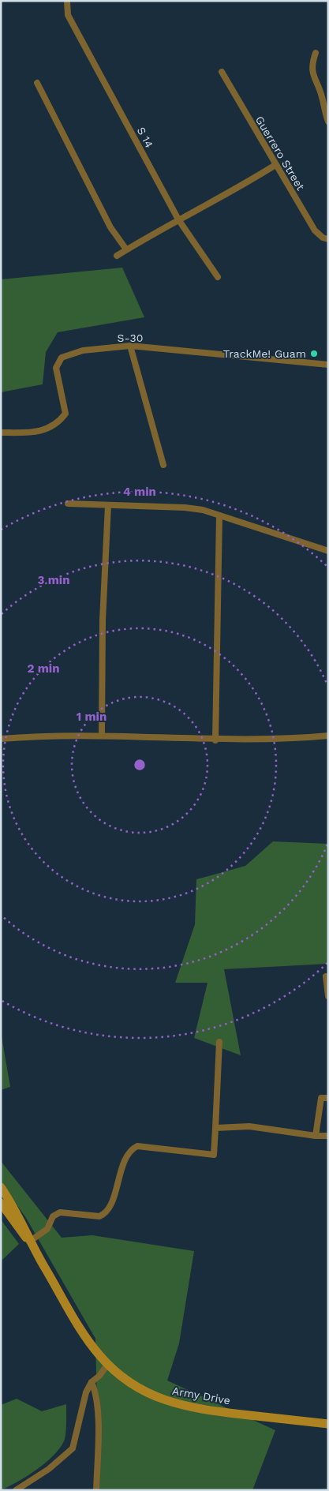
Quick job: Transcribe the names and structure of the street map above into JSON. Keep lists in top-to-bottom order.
{
  "streets": {
    "main road": ["Army Drive"],
    "street": ["S 14", "Guerrero Street", "S-30"]
  },
  "places": ["TrackMe! Guam"],
  "rings": [
    "4 min",
    "3 min",
    "2 min",
    "1 min"
  ]
}
